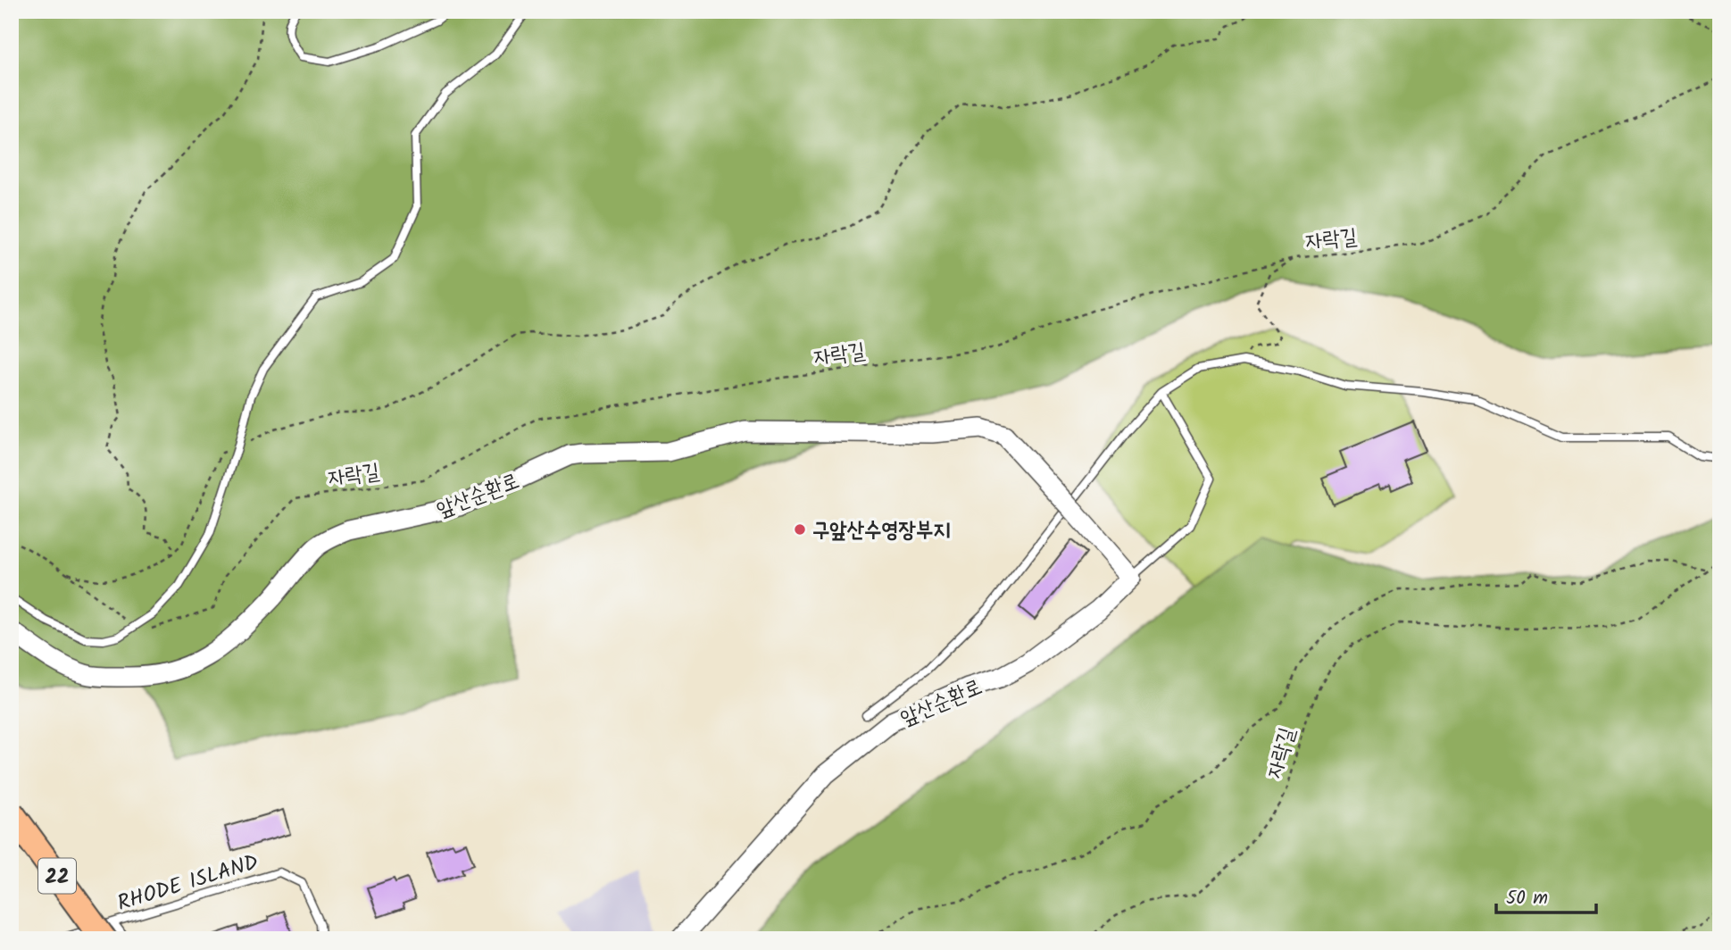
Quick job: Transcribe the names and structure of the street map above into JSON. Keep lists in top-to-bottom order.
{
  "streets": {
    "highway": ["22"],
    "street": ["앞산순환로"],
    "lane": ["RHODE ISLAND"],
    "path": ["자락길"]
  },
  "crossings": [
    ["22", "RHODE ISLAND"]
  ],
  "places": ["구앞산수영장부지"],
  "scale_bar": "50 m"
}
